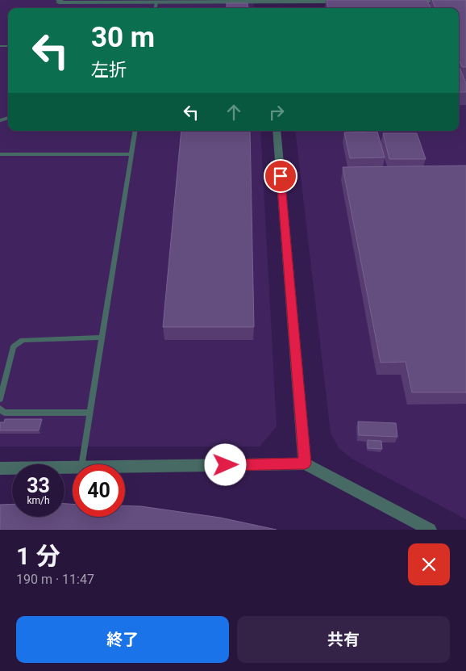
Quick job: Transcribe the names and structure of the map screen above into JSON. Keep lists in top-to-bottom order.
{
  "page": {
    "turn": ["30 m", "左折"],
    "speed": "33 km/h",
    "limit": "40",
    "heading": ["1 分", "190 m · 11:47"],
    "buttons": ["終了", "共有"]
  }
}
